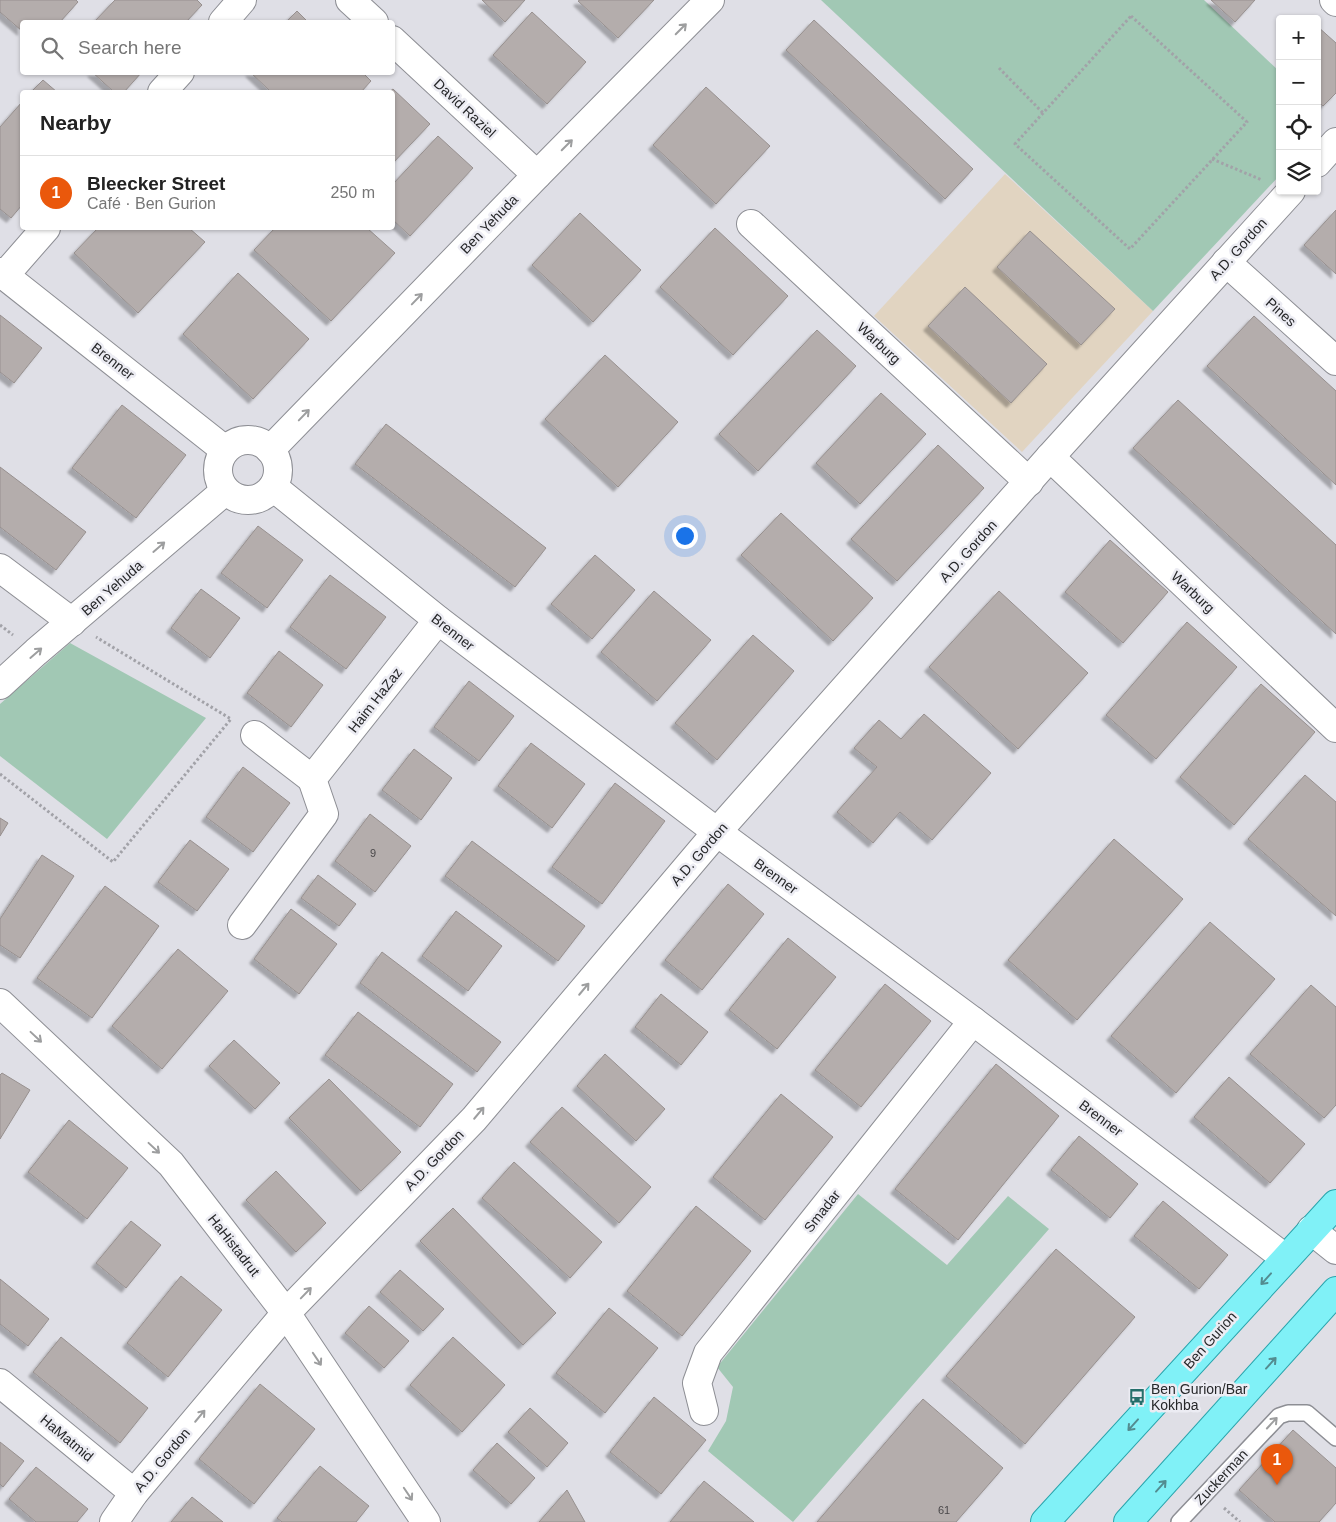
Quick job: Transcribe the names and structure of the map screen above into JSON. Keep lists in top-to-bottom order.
{
  "streets": {
    "main road": ["Ben Gurion"],
    "street": [
      "David Raziel",
      "Ben Yehuda",
      "A.D. Gordon",
      "Pines",
      "Warburg",
      "Brenner",
      "Haim HaZaz",
      "Smadar",
      "HaHistadrut",
      "HaMatmid"
    ],
    "lane": ["Zuckerman"]
  },
  "crossings": [
    ["David Raziel", "Ben Yehuda"],
    ["Ben Yehuda", "Brenner"],
    ["A.D. Gordon", "Pines"],
    ["A.D. Gordon", "Warburg"],
    ["A.D. Gordon", "Brenner"],
    ["A.D. Gordon", "HaHistadrut"],
    ["A.D. Gordon", "HaMatmid"],
    ["Brenner", "Haim HaZaz"],
    ["Brenner", "Smadar"],
    ["Brenner", "Ben Gurion"]
  ],
  "one_way": [
    "Ben Yehuda",
    "A.D. Gordon",
    "HaHistadrut",
    "Zuckerman"
  ],
  "places": {
    "bus stop": ["Ben Gurion/Bar Kokhba"]
  },
  "house_numbers": ["9", "61"],
  "page": {
    "map_buttons": ["+", "−"],
    "search": "Search here",
    "heading": "Nearby",
    "list": [
      {
        "mark": "1",
        "name": "Bleecker Street",
        "note": "Café · Ben Gurion",
        "value": "250 m"
      }
    ],
    "pins": "1"
  }
}
